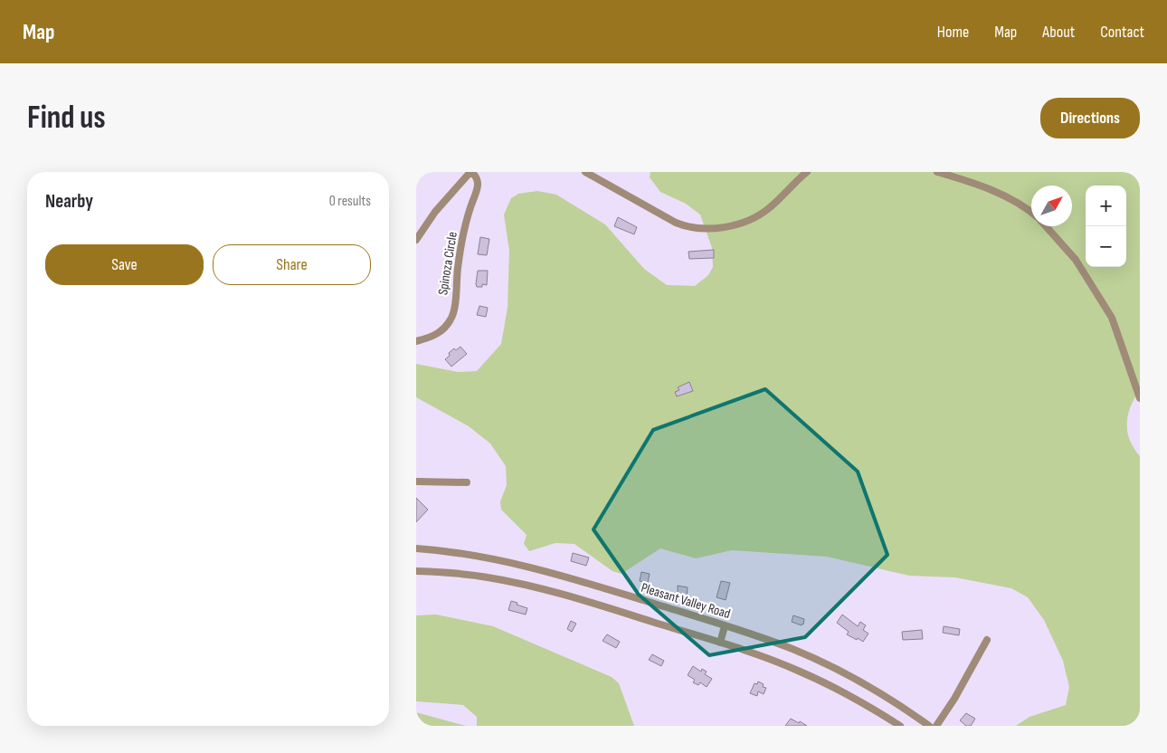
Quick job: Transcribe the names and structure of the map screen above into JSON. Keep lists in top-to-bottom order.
{
  "streets": {
    "street": ["Spinoza Circle", "Pleasant Valley Road"]
  },
  "north": "top right",
  "page": {
    "header": "Map",
    "nav": [
      "Home",
      "Map",
      "About",
      "Contact"
    ],
    "buttons": [
      "Directions",
      ["Save", "Share"]
    ],
    "title": "Find us",
    "heading": ["Nearby", "0 results"],
    "map_buttons": ["+", "−"]
  }
}
